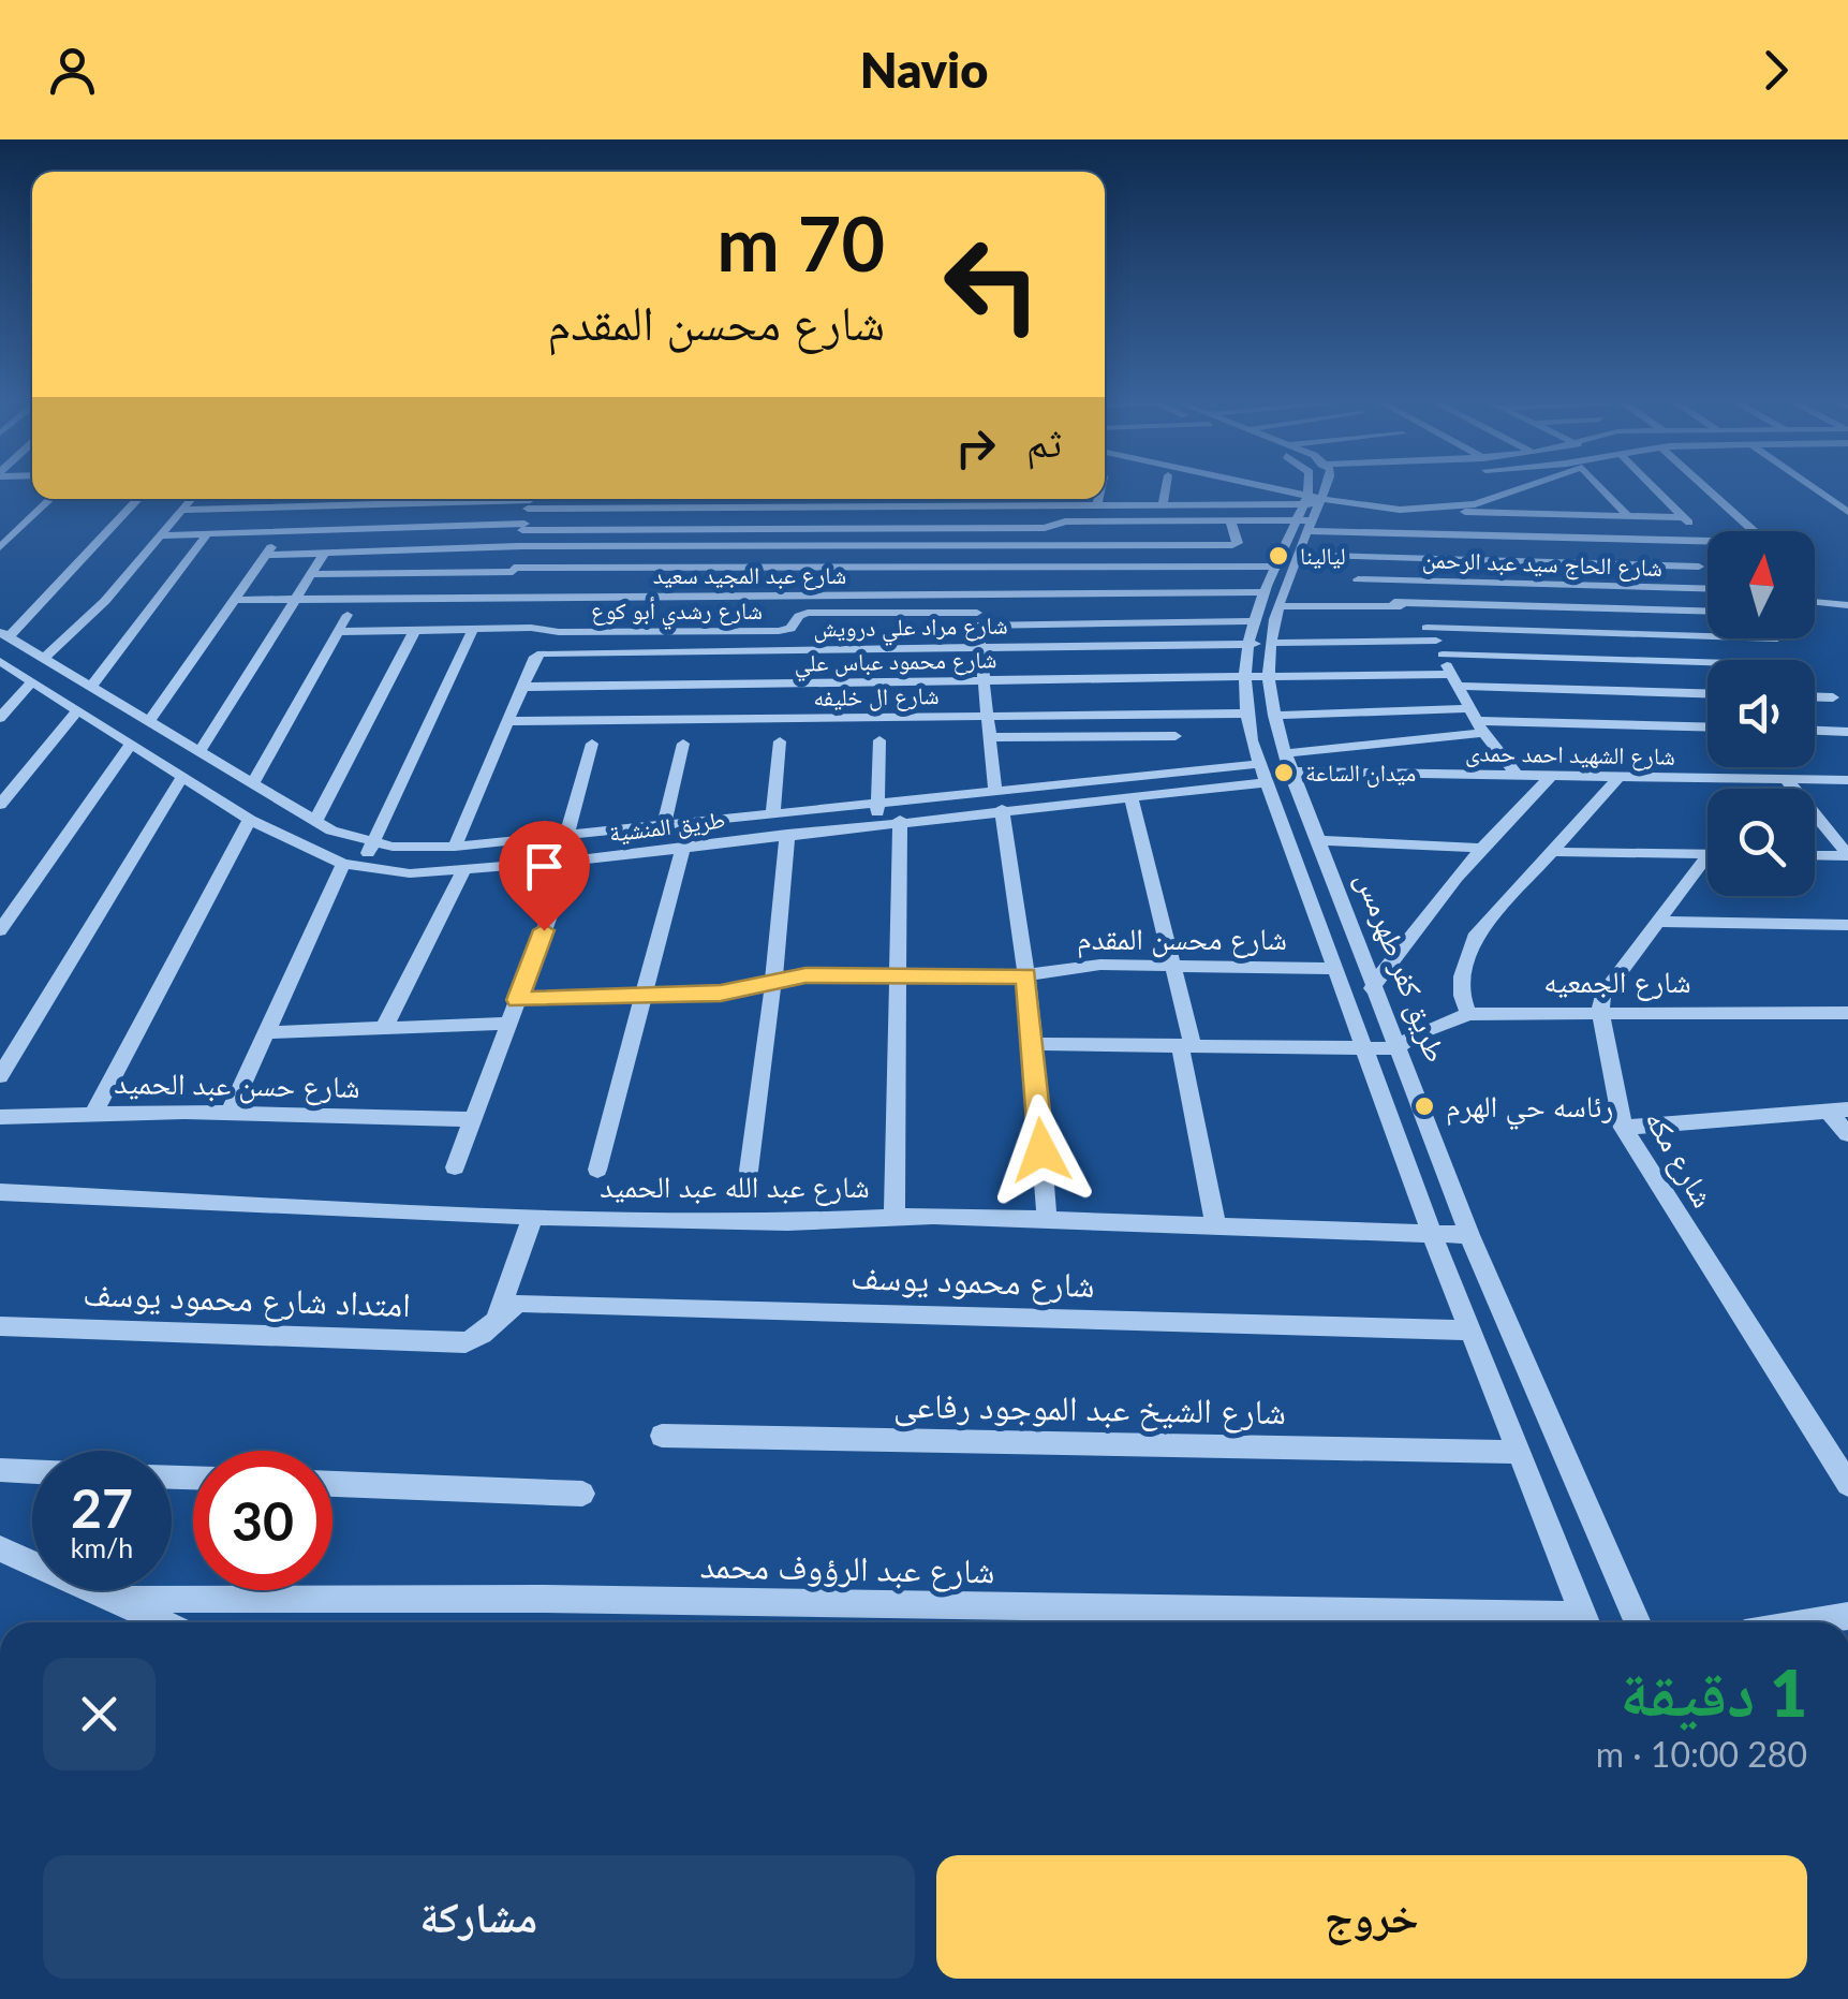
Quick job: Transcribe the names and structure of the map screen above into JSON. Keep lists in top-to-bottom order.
{
  "streets": {
    "street": [
      "شارع الحاج سيد عبد الرحمن",
      "شارع عبد المجيد سعيد",
      "شارع رشدي أبو كوع",
      "شارع مراد علي درويش",
      "شارع محمود عباس علي",
      "شارع ال خليفه",
      "شارع الشهيد احمد حمدى",
      "طريق المنشية",
      "شارع محسن المقدم",
      "طريق كفر طهرمس",
      "شارع الجمعيه",
      "شارع حسن عبد الحميد",
      "شارع مكه",
      "شارع عبد الله عبد الحميد",
      "شارع محمود يوسف",
      "امتداد شارع محمود يوسف",
      "شارع الشيخ عبد الموجود رفاعى",
      "شارع عبد الرؤوف محمد"
    ]
  },
  "crossings": [
    ["شارع عبد المجيد سعيد", "طريق كفر طهرمس"],
    ["شارع رشدي أبو كوع", "طريق كفر طهرمس"],
    ["شارع مراد علي درويش", "شارع محمود عباس علي"],
    ["شارع مراد علي درويش", "طريق كفر طهرمس"],
    ["شارع محمود عباس علي", "طريق كفر طهرمس"],
    ["شارع ال خليفه", "طريق كفر طهرمس"],
    ["شارع الشهيد احمد حمدى", "طريق كفر طهرمس"],
    ["طريق المنشية", "طريق كفر طهرمس"],
    ["شارع محسن المقدم", "طريق كفر طهرمس"],
    ["طريق كفر طهرمس", "شارع الجمعيه"],
    ["طريق كفر طهرمس", "شارع عبد الله عبد الحميد"],
    ["طريق كفر طهرمس", "شارع محمود يوسف"],
    ["طريق كفر طهرمس", "شارع الشيخ عبد الموجود رفاعى"],
    ["شارع الجمعيه", "شارع مكه"],
    ["شارع محمود يوسف", "امتداد شارع محمود يوسف"]
  ],
  "places": ["ليالينا", "ميدان الساعة", "رئاسه حي الهرم"],
  "north": "top",
  "page": {
    "header": "Navio",
    "turn": ["70 m", "شارع محسن المقدم"],
    "then": "ثم",
    "speed": "27 km/h",
    "limit": "30",
    "heading": ["1 دقيقة", "280 m · 10:00"],
    "buttons": ["خروج", "مشاركة"]
  }
}
